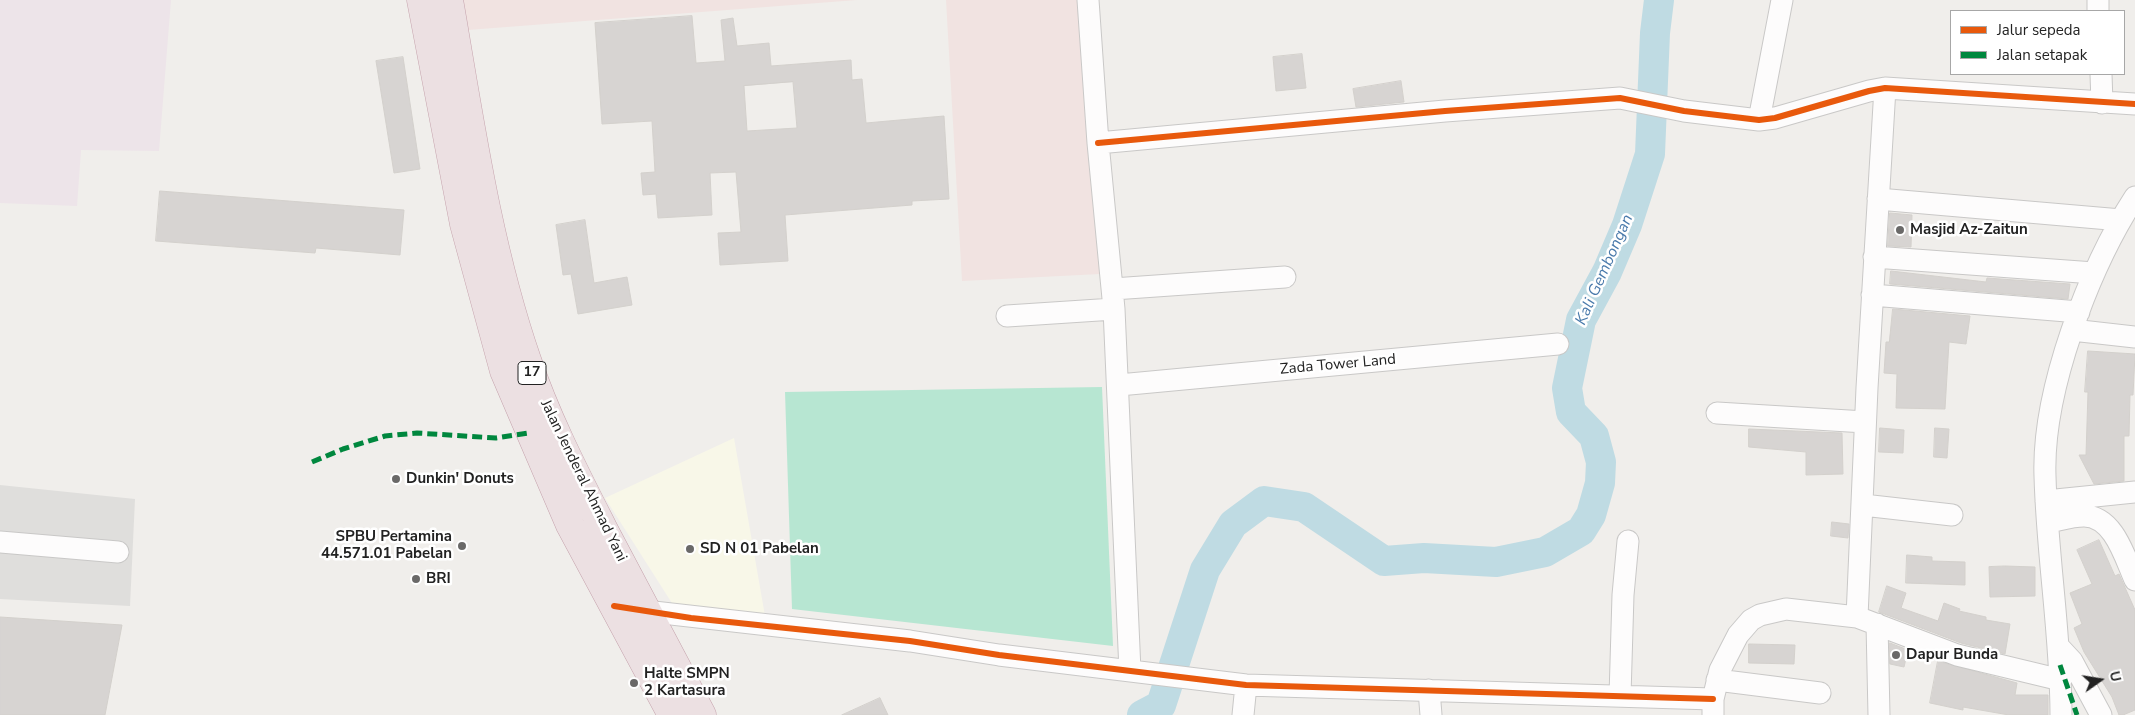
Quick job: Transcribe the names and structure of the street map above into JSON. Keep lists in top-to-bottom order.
{
  "streets": {
    "highway": ["17", "Jalan Jenderal Ahmad Yani"],
    "street": ["Zada Tower Land"]
  },
  "water": ["Kali Gembongan"],
  "places": [
    "Masjid Az-Zaitun",
    "Dunkin' Donuts",
    "SPBU Pertamina 44.571.01 Pabelan",
    "SD N 01 Pabelan",
    "BRI",
    "Dapur Bunda",
    "Halte SMPN 2 Kartasura"
  ],
  "legend": ["Jalur sepeda", "Jalan setapak"],
  "north": "right"
}
